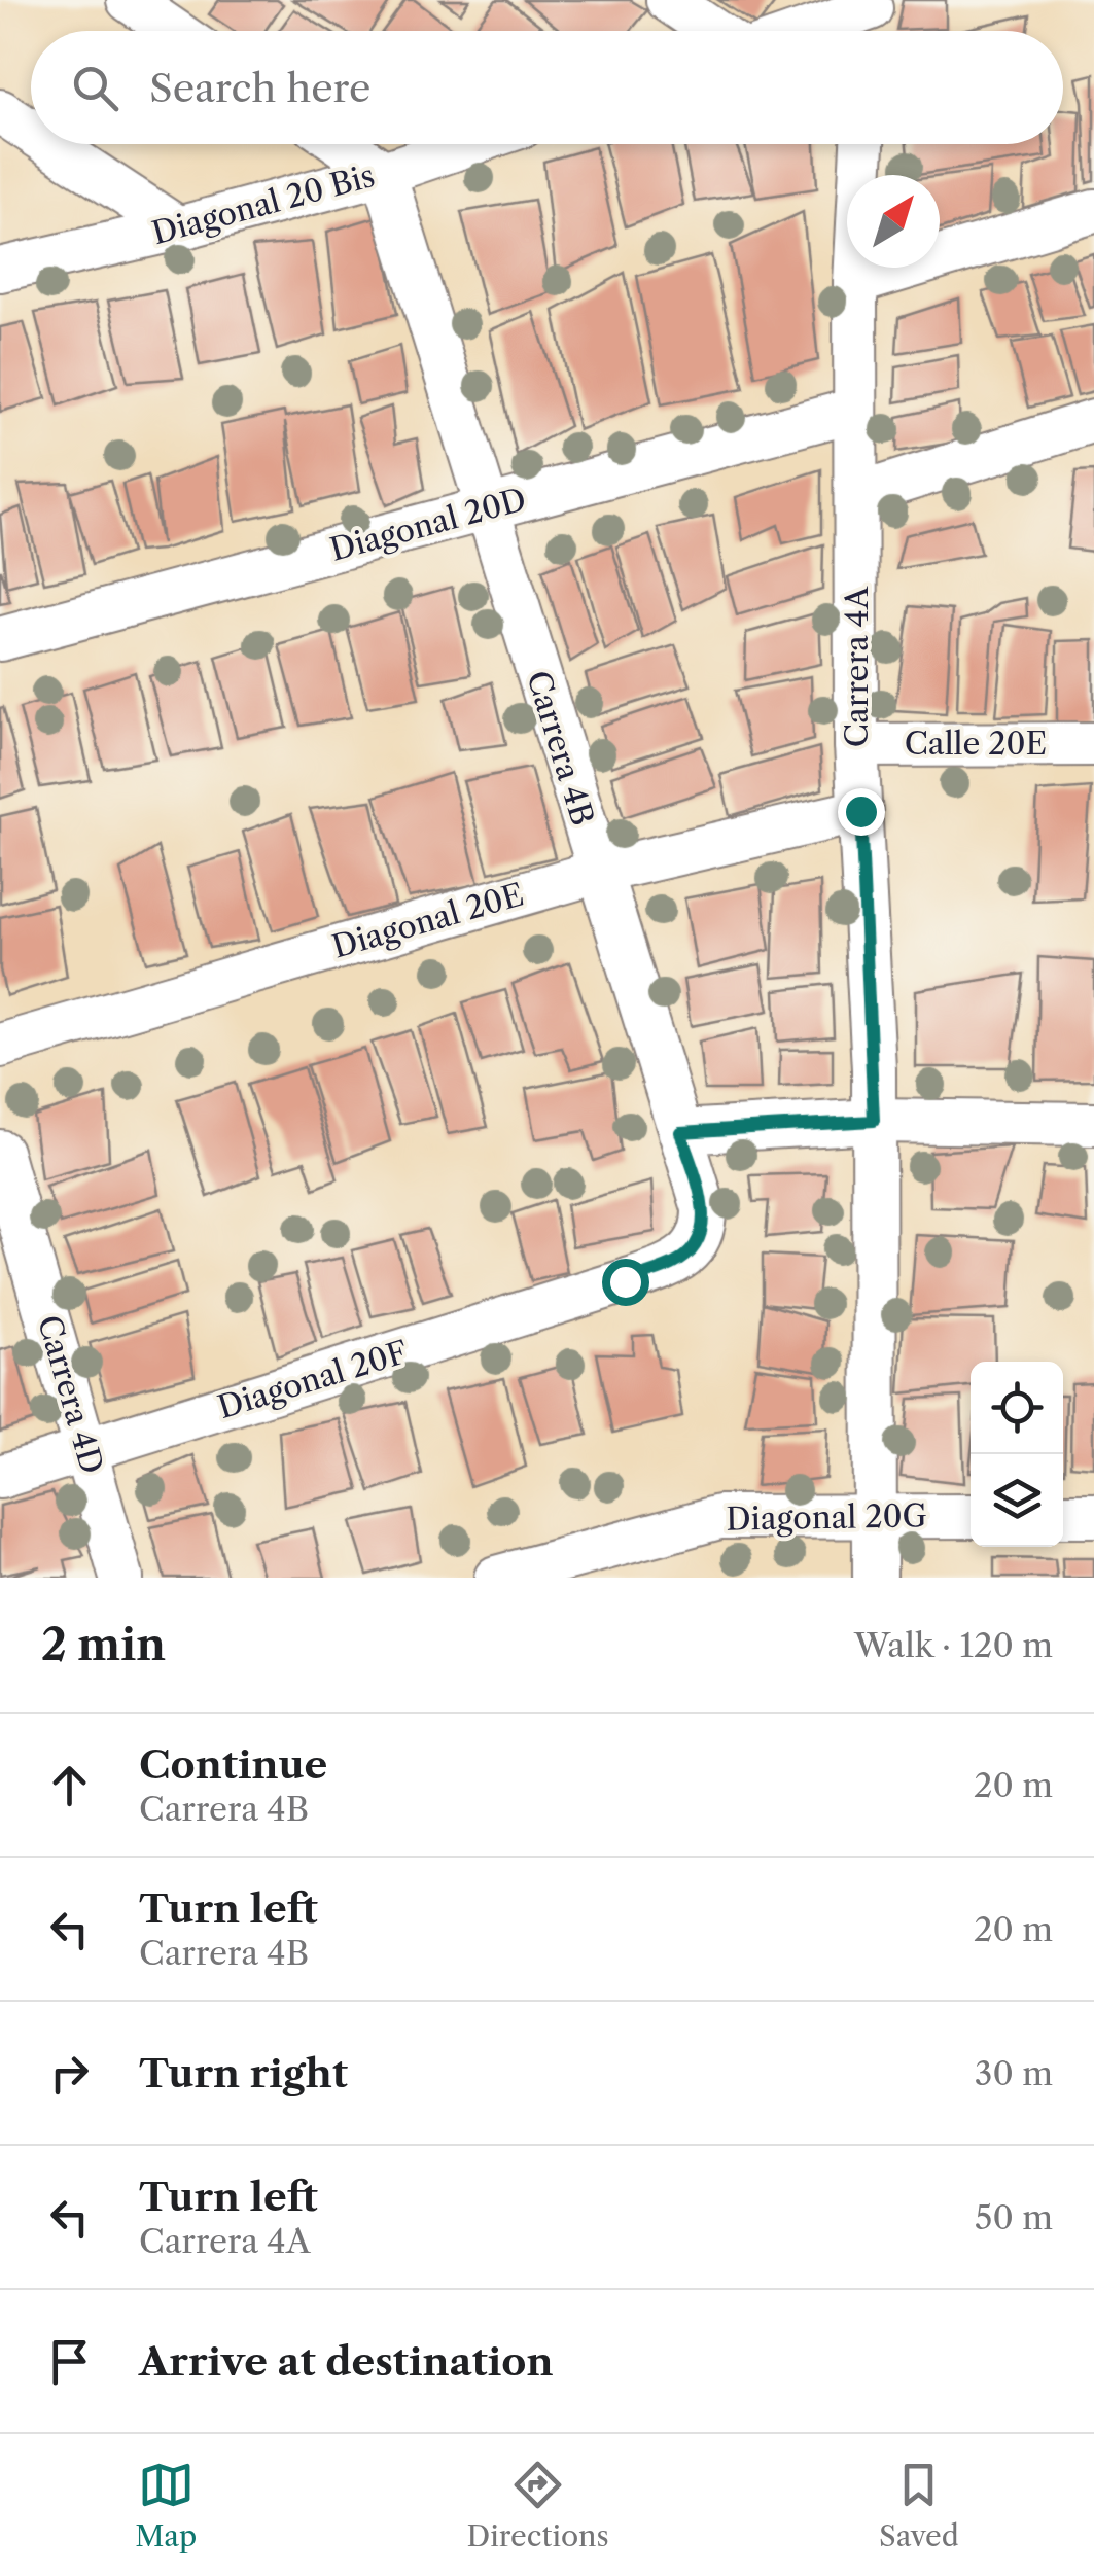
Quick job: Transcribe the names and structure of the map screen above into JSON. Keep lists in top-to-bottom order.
{
  "streets": {
    "street": [
      "Diagonal 20 Bis",
      "Diagonal 20D",
      "Carrera 4A",
      "Calle 20E",
      "Carrera 4B",
      "Diagonal 20E",
      "Diagonal 20F",
      "Carrera 4D",
      "Diagonal 20G"
    ]
  },
  "crossings": [
    ["Diagonal 20 Bis", "Carrera 4B"],
    ["Diagonal 20D", "Carrera 4A"],
    ["Diagonal 20D", "Carrera 4B"],
    ["Carrera 4A", "Calle 20E"],
    ["Carrera 4A", "Diagonal 20E"],
    ["Carrera 4A", "Diagonal 20G"],
    ["Carrera 4B", "Diagonal 20E"],
    ["Carrera 4B", "Diagonal 20F"],
    ["Diagonal 20F", "Carrera 4D"]
  ],
  "north": "top right",
  "page": {
    "search": "Search here",
    "heading": ["2 min", "Walk · 120 m"],
    "list": [
      ["Continue", "Carrera 4B", "20 m"],
      ["Turn left", "Carrera 4B", "20 m"],
      ["Turn right", "30 m"],
      ["Turn left", "Carrera 4A", "50 m"],
      "Arrive at destination"
    ],
    "nav": ["Map", "Directions", "Saved"]
  }
}
